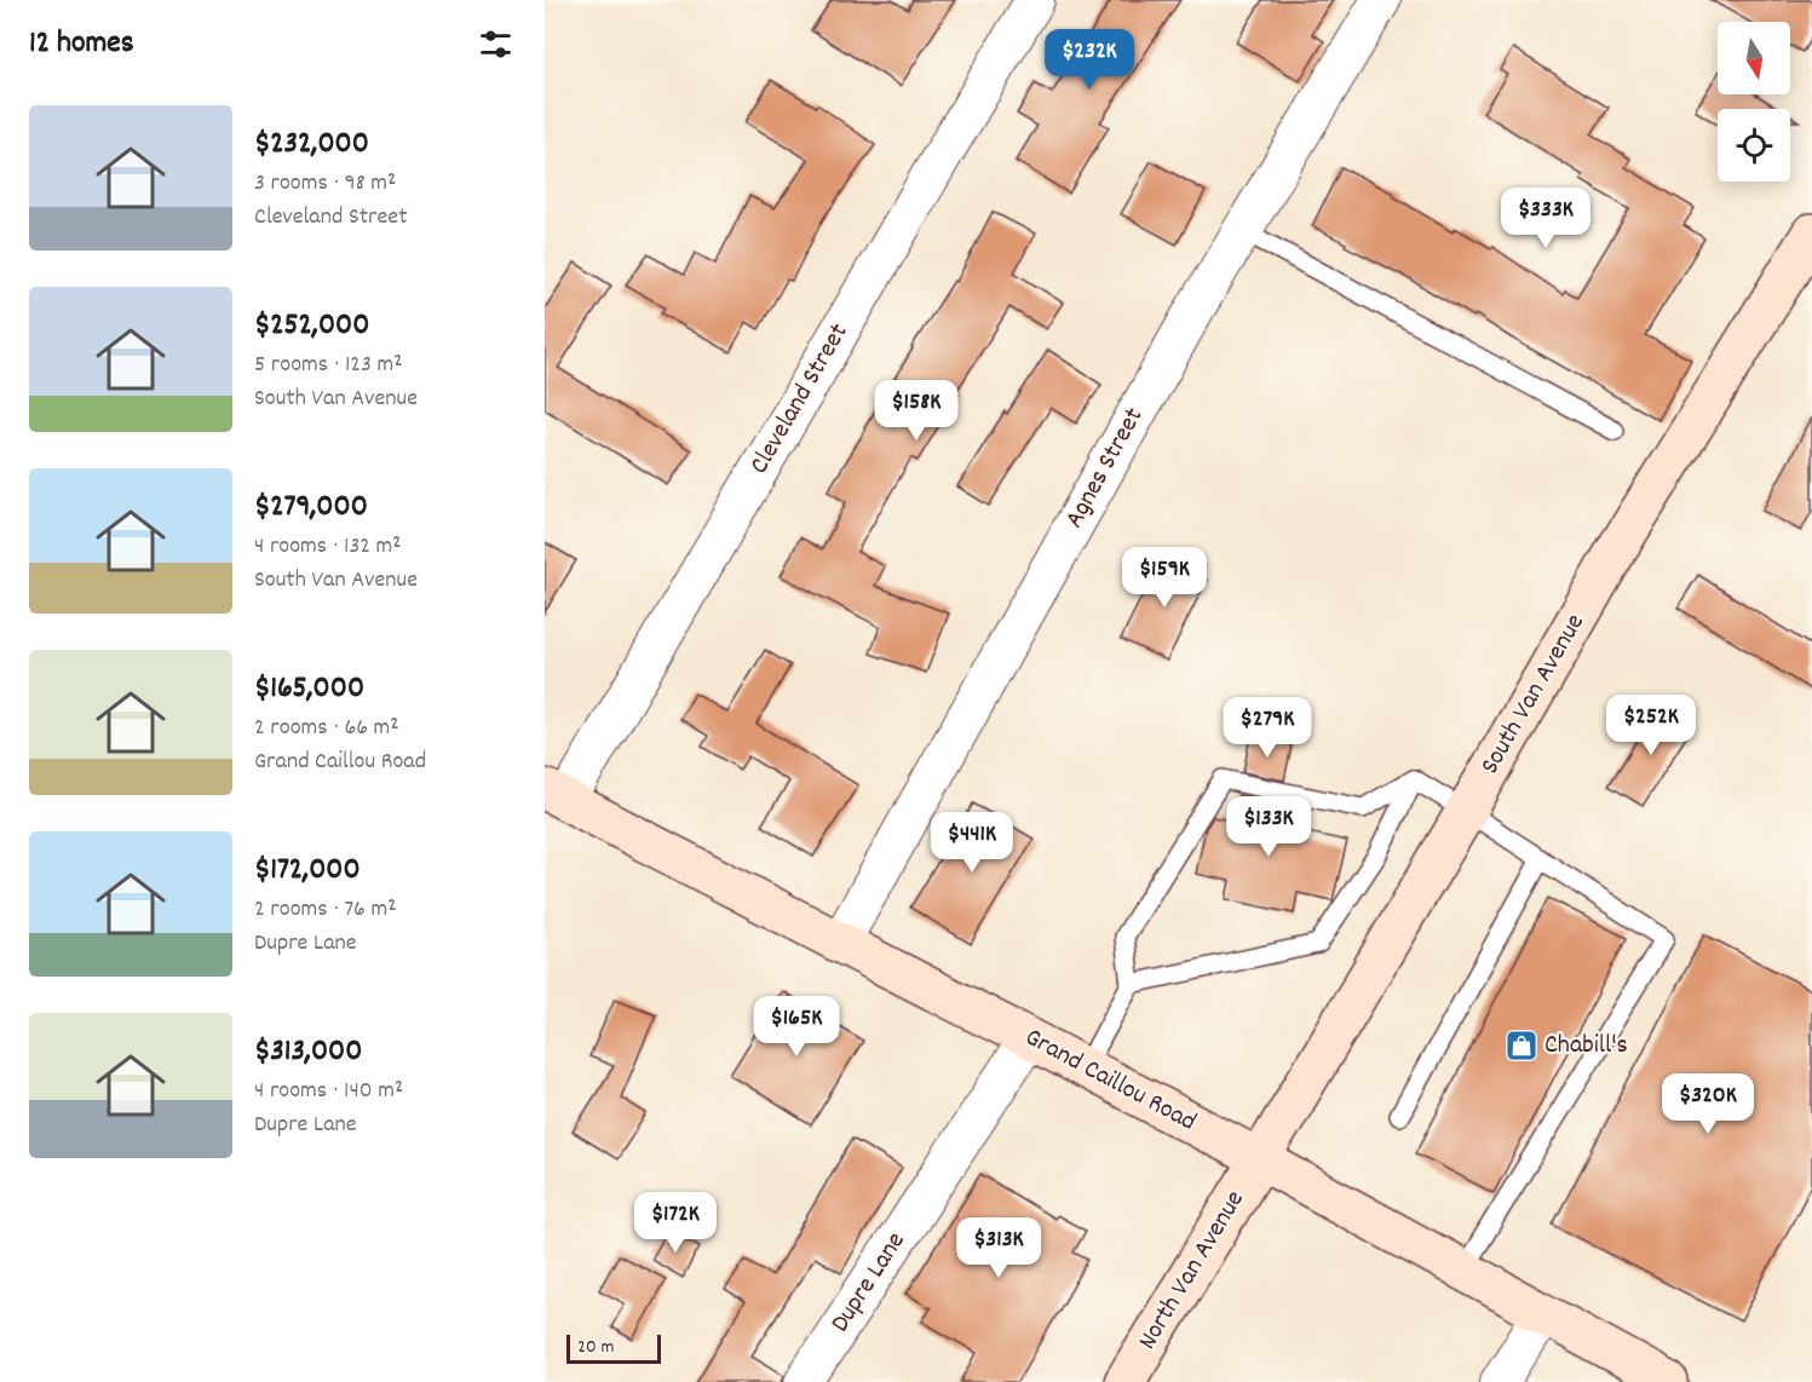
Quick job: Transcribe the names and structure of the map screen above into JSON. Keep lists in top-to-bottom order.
{
  "streets": {
    "main road": ["South Van Avenue", "Grand Caillou Road", "North Van Avenue"],
    "street": ["Cleveland Street", "Agnes Street", "Dupre Lane"]
  },
  "crossings": [
    ["Cleveland Street", "Grand Caillou Road"],
    ["Agnes Street", "Grand Caillou Road"],
    ["South Van Avenue", "Grand Caillou Road"],
    ["South Van Avenue", "North Van Avenue"],
    ["Grand Caillou Road", "North Van Avenue"],
    ["Grand Caillou Road", "Dupre Lane"]
  ],
  "places": {
    "shop": ["Chabill's"]
  },
  "scale_bar": "20 m",
  "north": "bottom",
  "page": {
    "heading": "12 homes",
    "price": [
      "$232K",
      "$333K",
      "$158K",
      "$159K",
      "$252K",
      "$279K",
      "$133K",
      "$441K",
      "$165K",
      "$320K",
      "$172K",
      "$313K"
    ],
    "list": [
      {
        "name": "$232,000",
        "note": "3 rooms · 98 m² · Cleveland Street"
      },
      {
        "name": "$252,000",
        "note": "5 rooms · 123 m² · South Van Avenue"
      },
      {
        "name": "$279,000",
        "note": "4 rooms · 132 m² · South Van Avenue"
      },
      {
        "name": "$165,000",
        "note": "2 rooms · 66 m² · Grand Caillou Road"
      },
      {
        "name": "$172,000",
        "note": "2 rooms · 76 m² · Dupre Lane"
      },
      {
        "name": "$313,000",
        "note": "4 rooms · 140 m² · Dupre Lane"
      }
    ],
    "scale": "20 m"
  }
}
